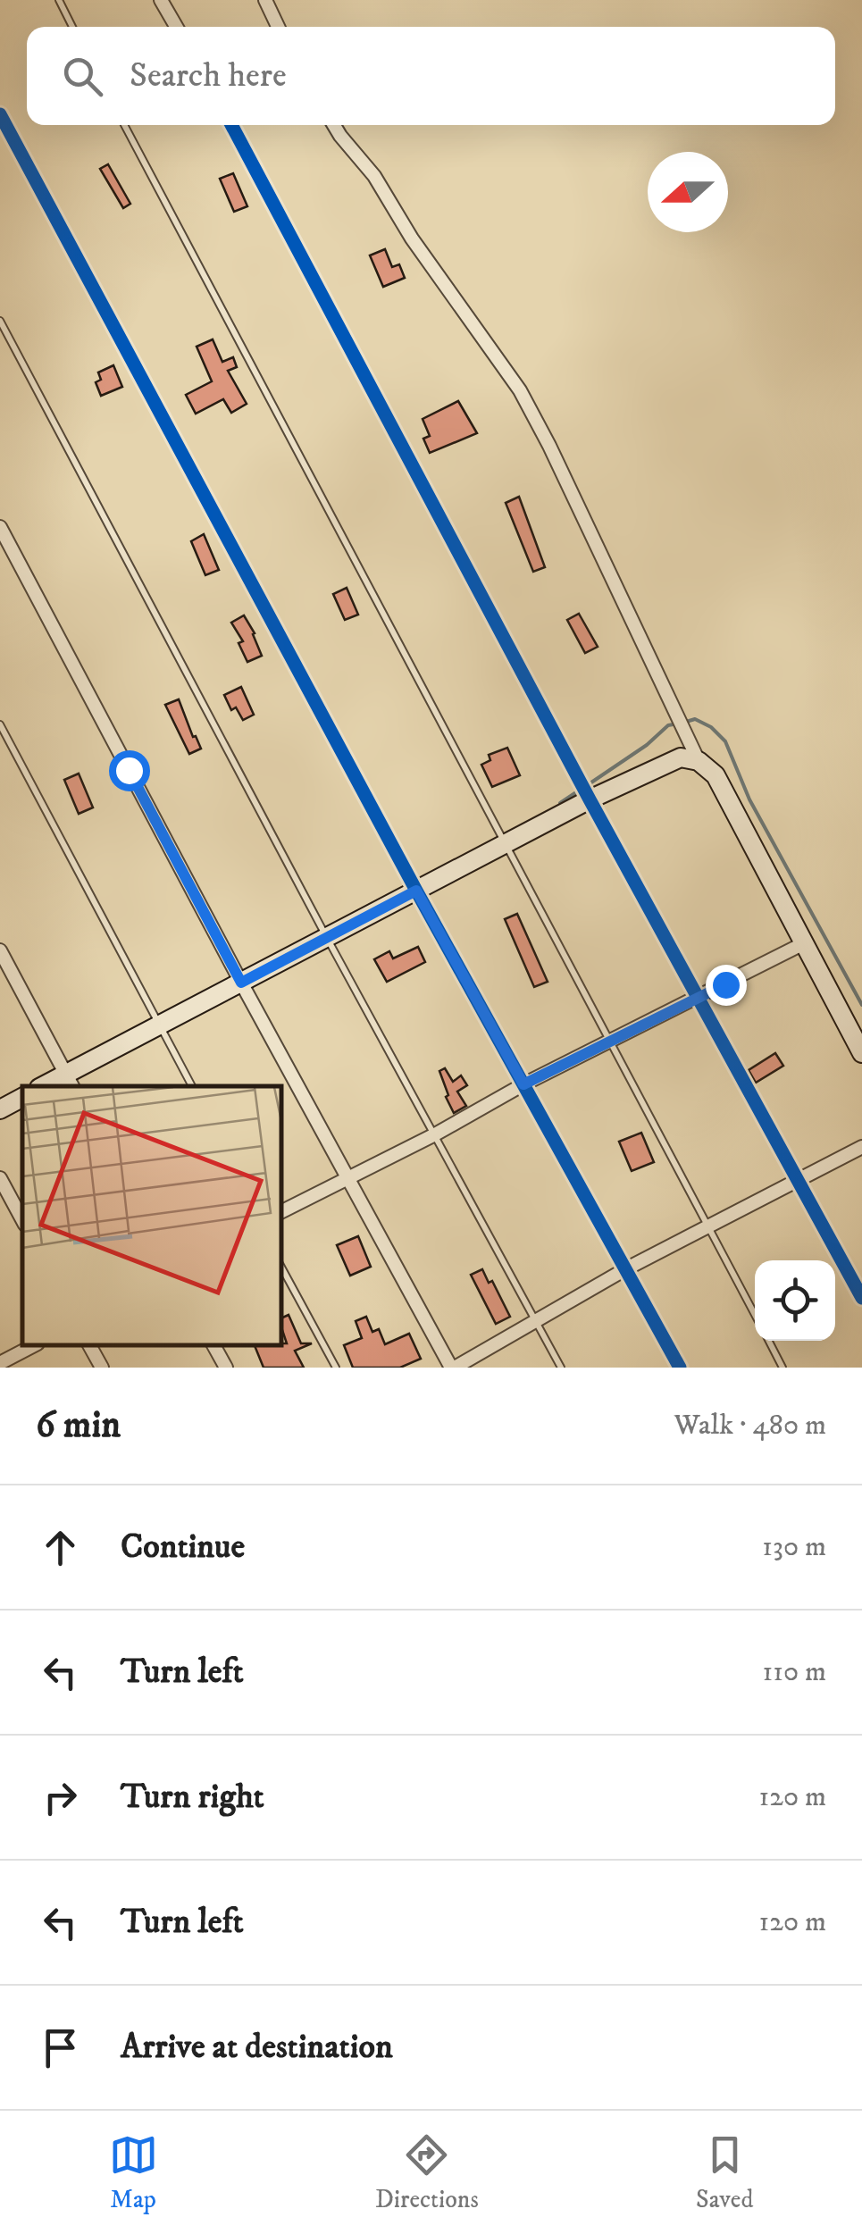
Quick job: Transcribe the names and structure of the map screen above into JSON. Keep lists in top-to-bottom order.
{
  "north": "left",
  "page": {
    "search": "Search here",
    "heading": ["6 min", "Walk · 480 m"],
    "list": [
      ["Continue", "130 m"],
      ["Turn left", "110 m"],
      ["Turn right", "120 m"],
      ["Turn left", "120 m"],
      "Arrive at destination"
    ],
    "nav": ["Map", "Directions", "Saved"]
  }
}
